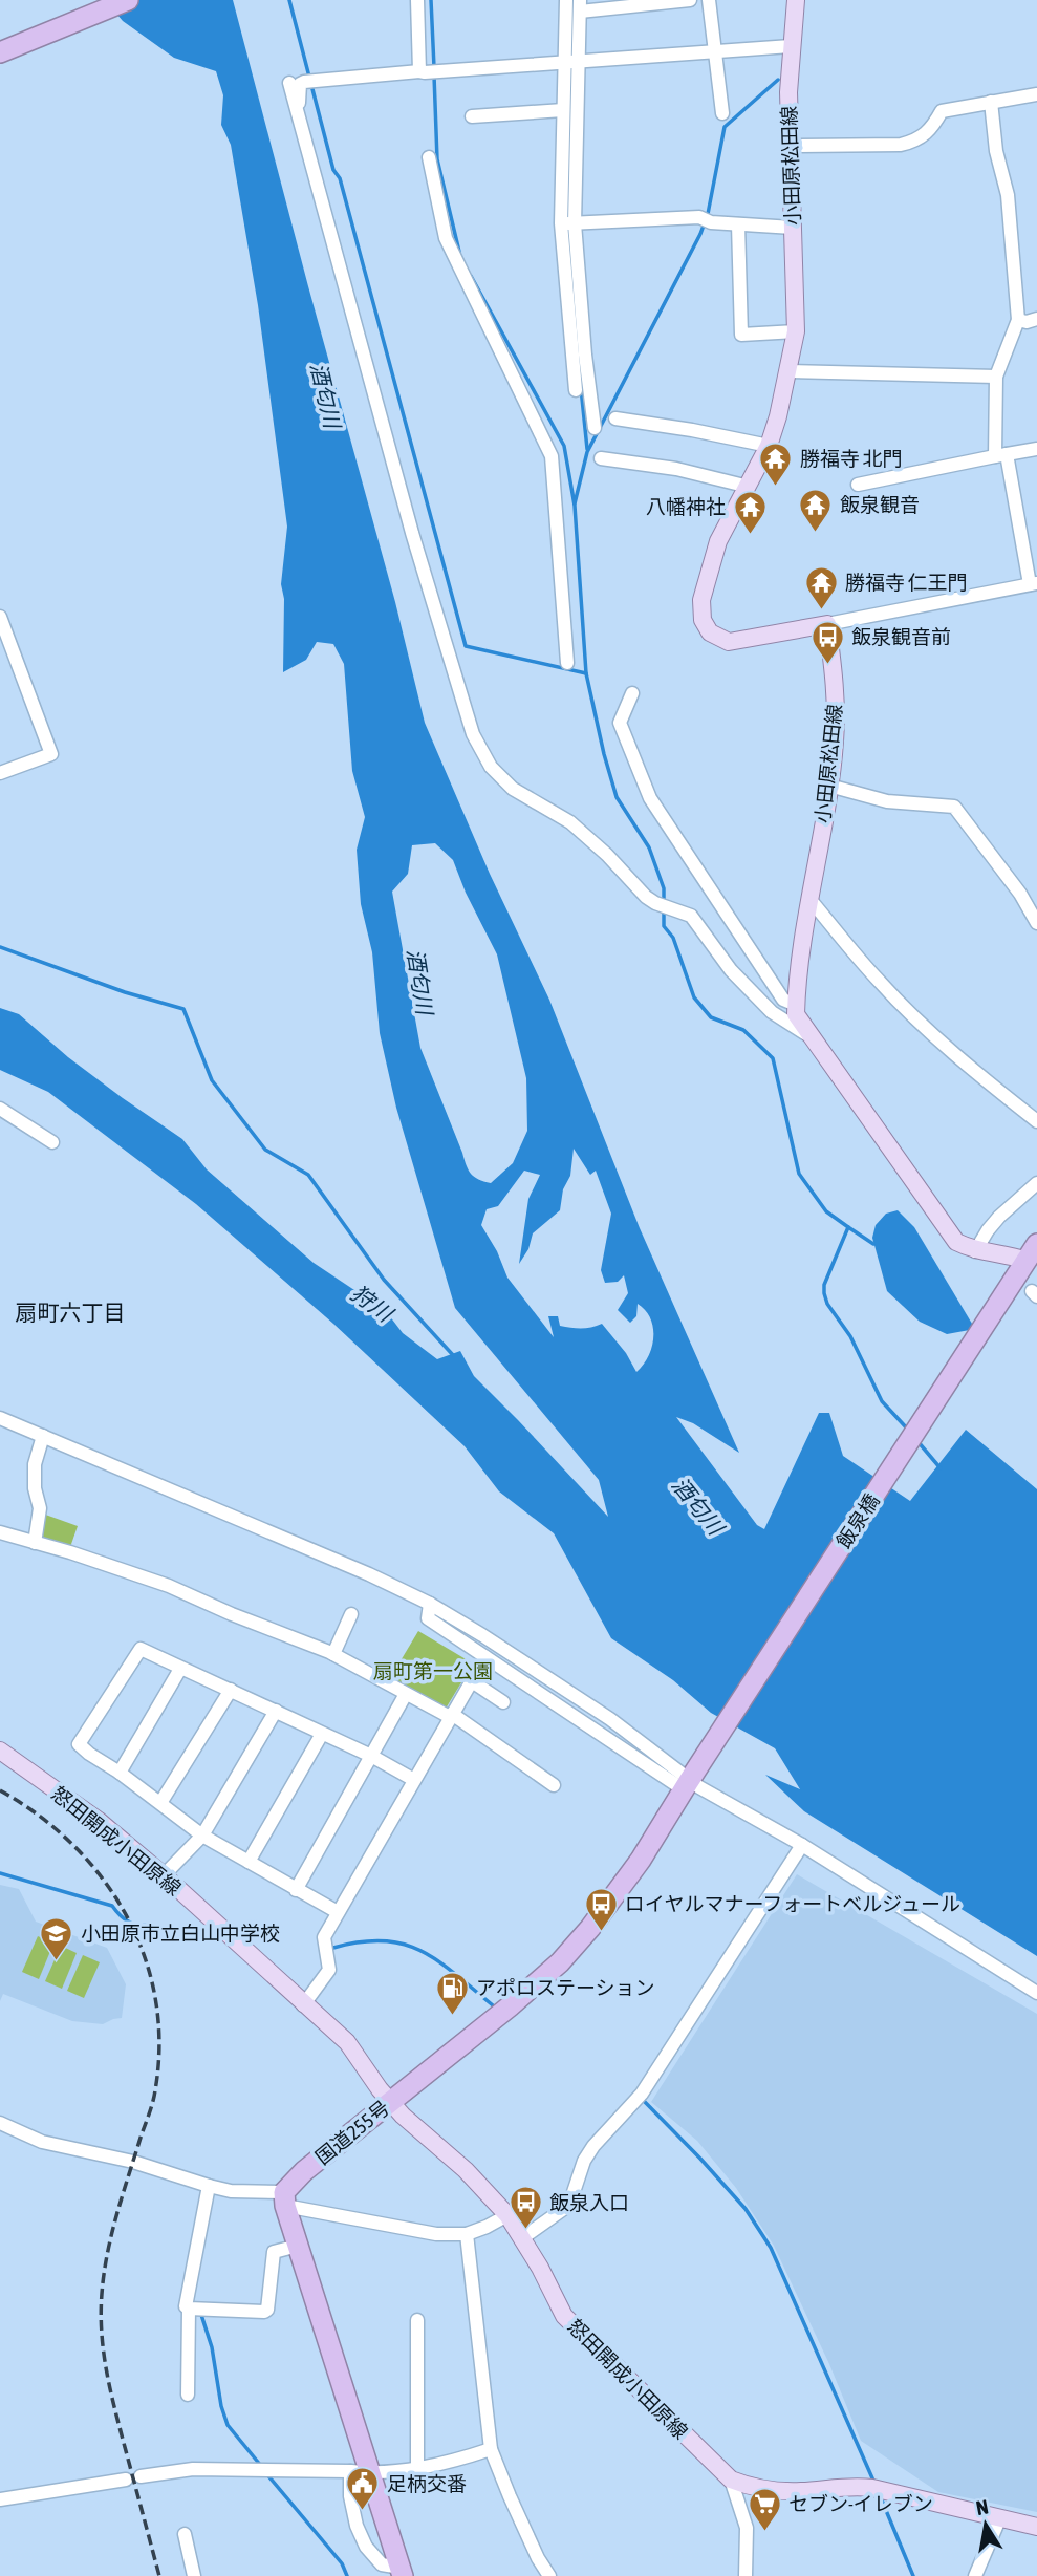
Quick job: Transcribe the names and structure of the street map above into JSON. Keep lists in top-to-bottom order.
{
  "streets": {
    "highway": ["飯泉橋", "国道255号"],
    "main road": ["小田原松田線", "怒田開成小田原線"]
  },
  "crossings": [
    ["飯泉橋", "国道255号"],
    ["怒田開成小田原線", "国道255号"]
  ],
  "districts": ["扇町六丁目"],
  "water": ["酒匂川", "狩川"],
  "parks": ["扇町第一公園"],
  "places": {
    "temple": [
      "勝福寺 北門",
      "飯泉観音",
      "八幡神社",
      "勝福寺 仁王門"
    ],
    "bus stop": ["飯泉観音前", "ロイヤルマナーフォートベルジュール", "飯泉入口"],
    "school or university": ["小田原市立白山中学校"],
    "fuel station": ["アポロステーション"],
    "public building": ["足柄交番"],
    "supermarket": ["セブン-イレブン"]
  },
  "north": "top"
}
